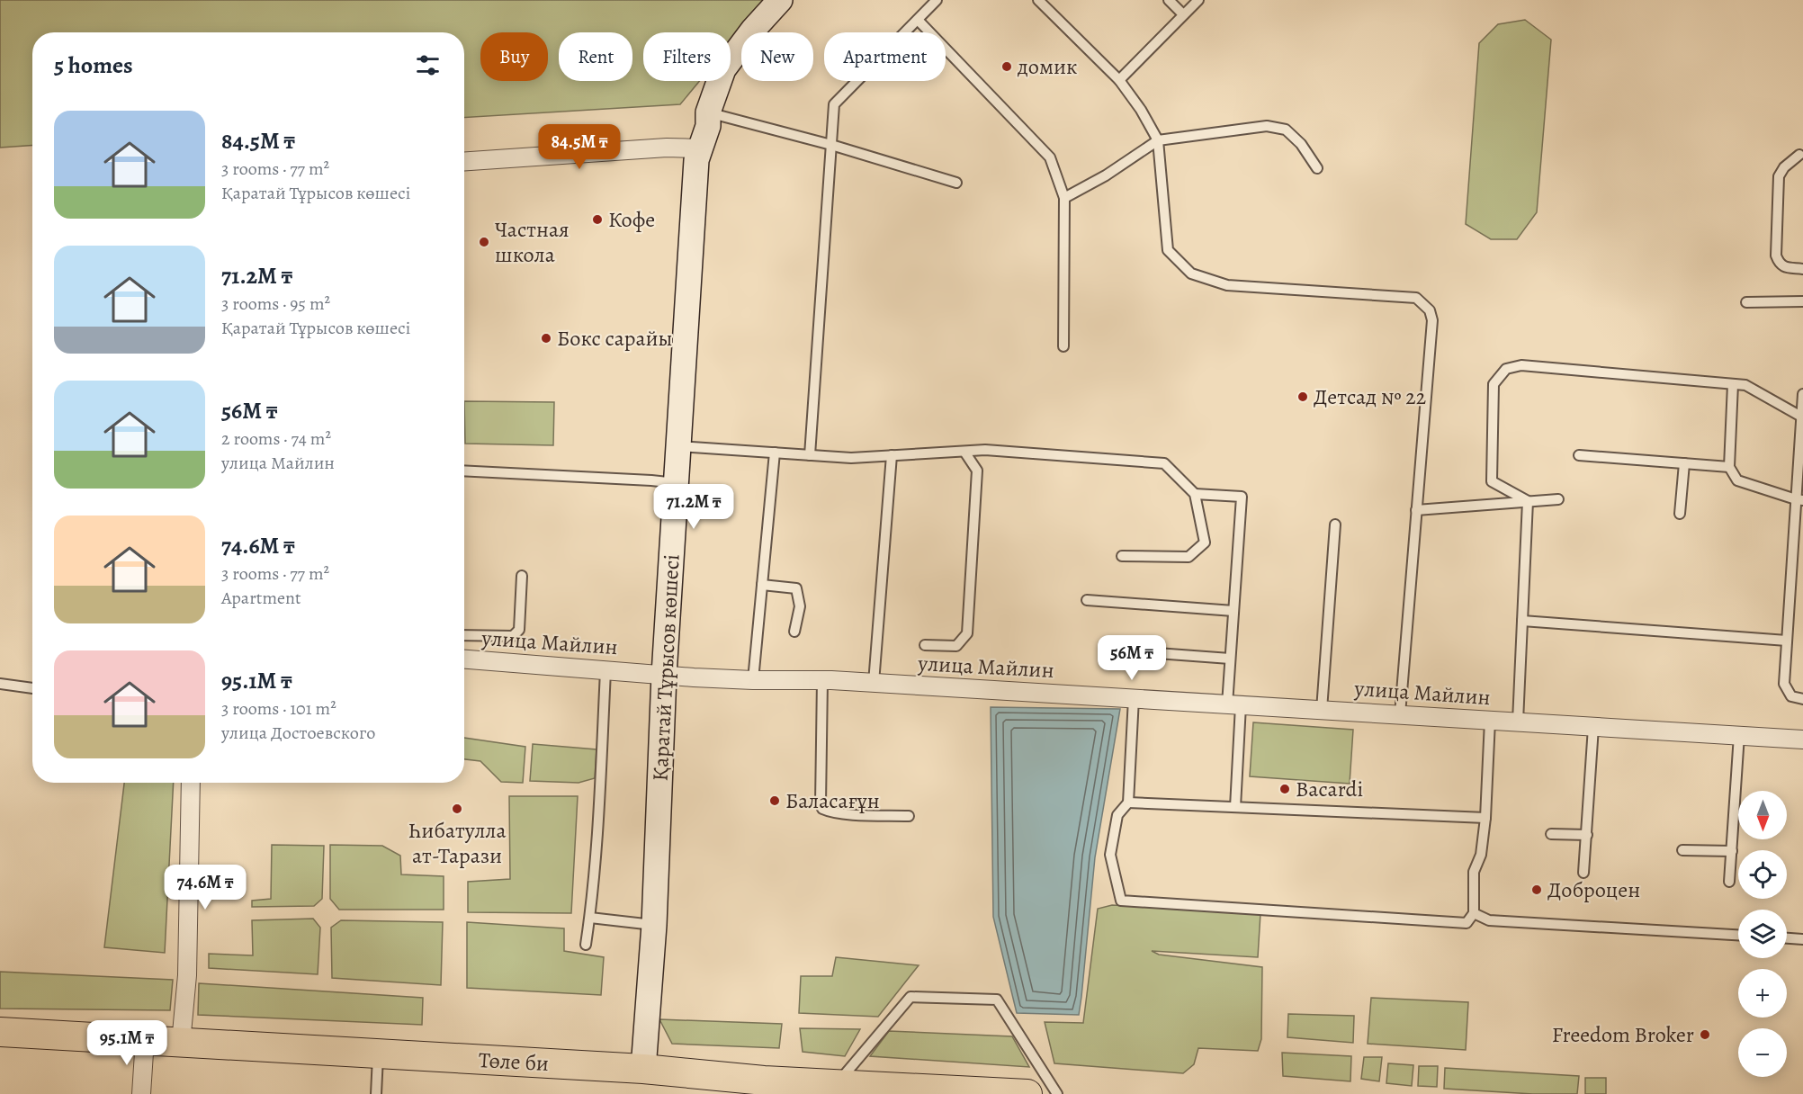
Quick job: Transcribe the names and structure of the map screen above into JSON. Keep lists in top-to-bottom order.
{
  "streets": {
    "main road": ["Қаратай Тұрысов көшесі", "Төле би"],
    "street": ["улица Майлин"]
  },
  "crossings": [
    ["улица Майлин", "Қаратай Тұрысов көшесі"],
    ["Қаратай Тұрысов көшесі", "Төле би"]
  ],
  "places": [
    "домик",
    "Кофе",
    "Частная школа",
    "Бокс сарайы",
    "Детсад № 22",
    "Bacardi",
    "Баласағұн",
    "Һибатулла ат-Тарази",
    "Доброцен",
    "Freedom Broker"
  ],
  "north": "bottom",
  "page": {
    "chip": [
      "Buy",
      "Rent",
      "Filters",
      "New",
      "Apartment"
    ],
    "heading": "5 homes",
    "list": [
      {
        "name": "84.5M ₸",
        "note": "3 rooms · 77 m² · Қаратай Тұрысов көшесі"
      },
      {
        "name": "71.2M ₸",
        "note": "3 rooms · 95 m² · Қаратай Тұрысов көшесі"
      },
      {
        "name": "56M ₸",
        "note": "2 rooms · 74 m² · улица Майлин"
      },
      {
        "name": "74.6M ₸",
        "note": "3 rooms · 77 m² · Apartment"
      },
      {
        "name": "95.1M ₸",
        "note": "3 rooms · 101 m² · улица Достоевского"
      }
    ],
    "price": [
      "84.5M ₸",
      "71.2M ₸",
      "56M ₸",
      "74.6M ₸",
      "95.1M ₸"
    ],
    "map_buttons": ["+", "−"]
  }
}
